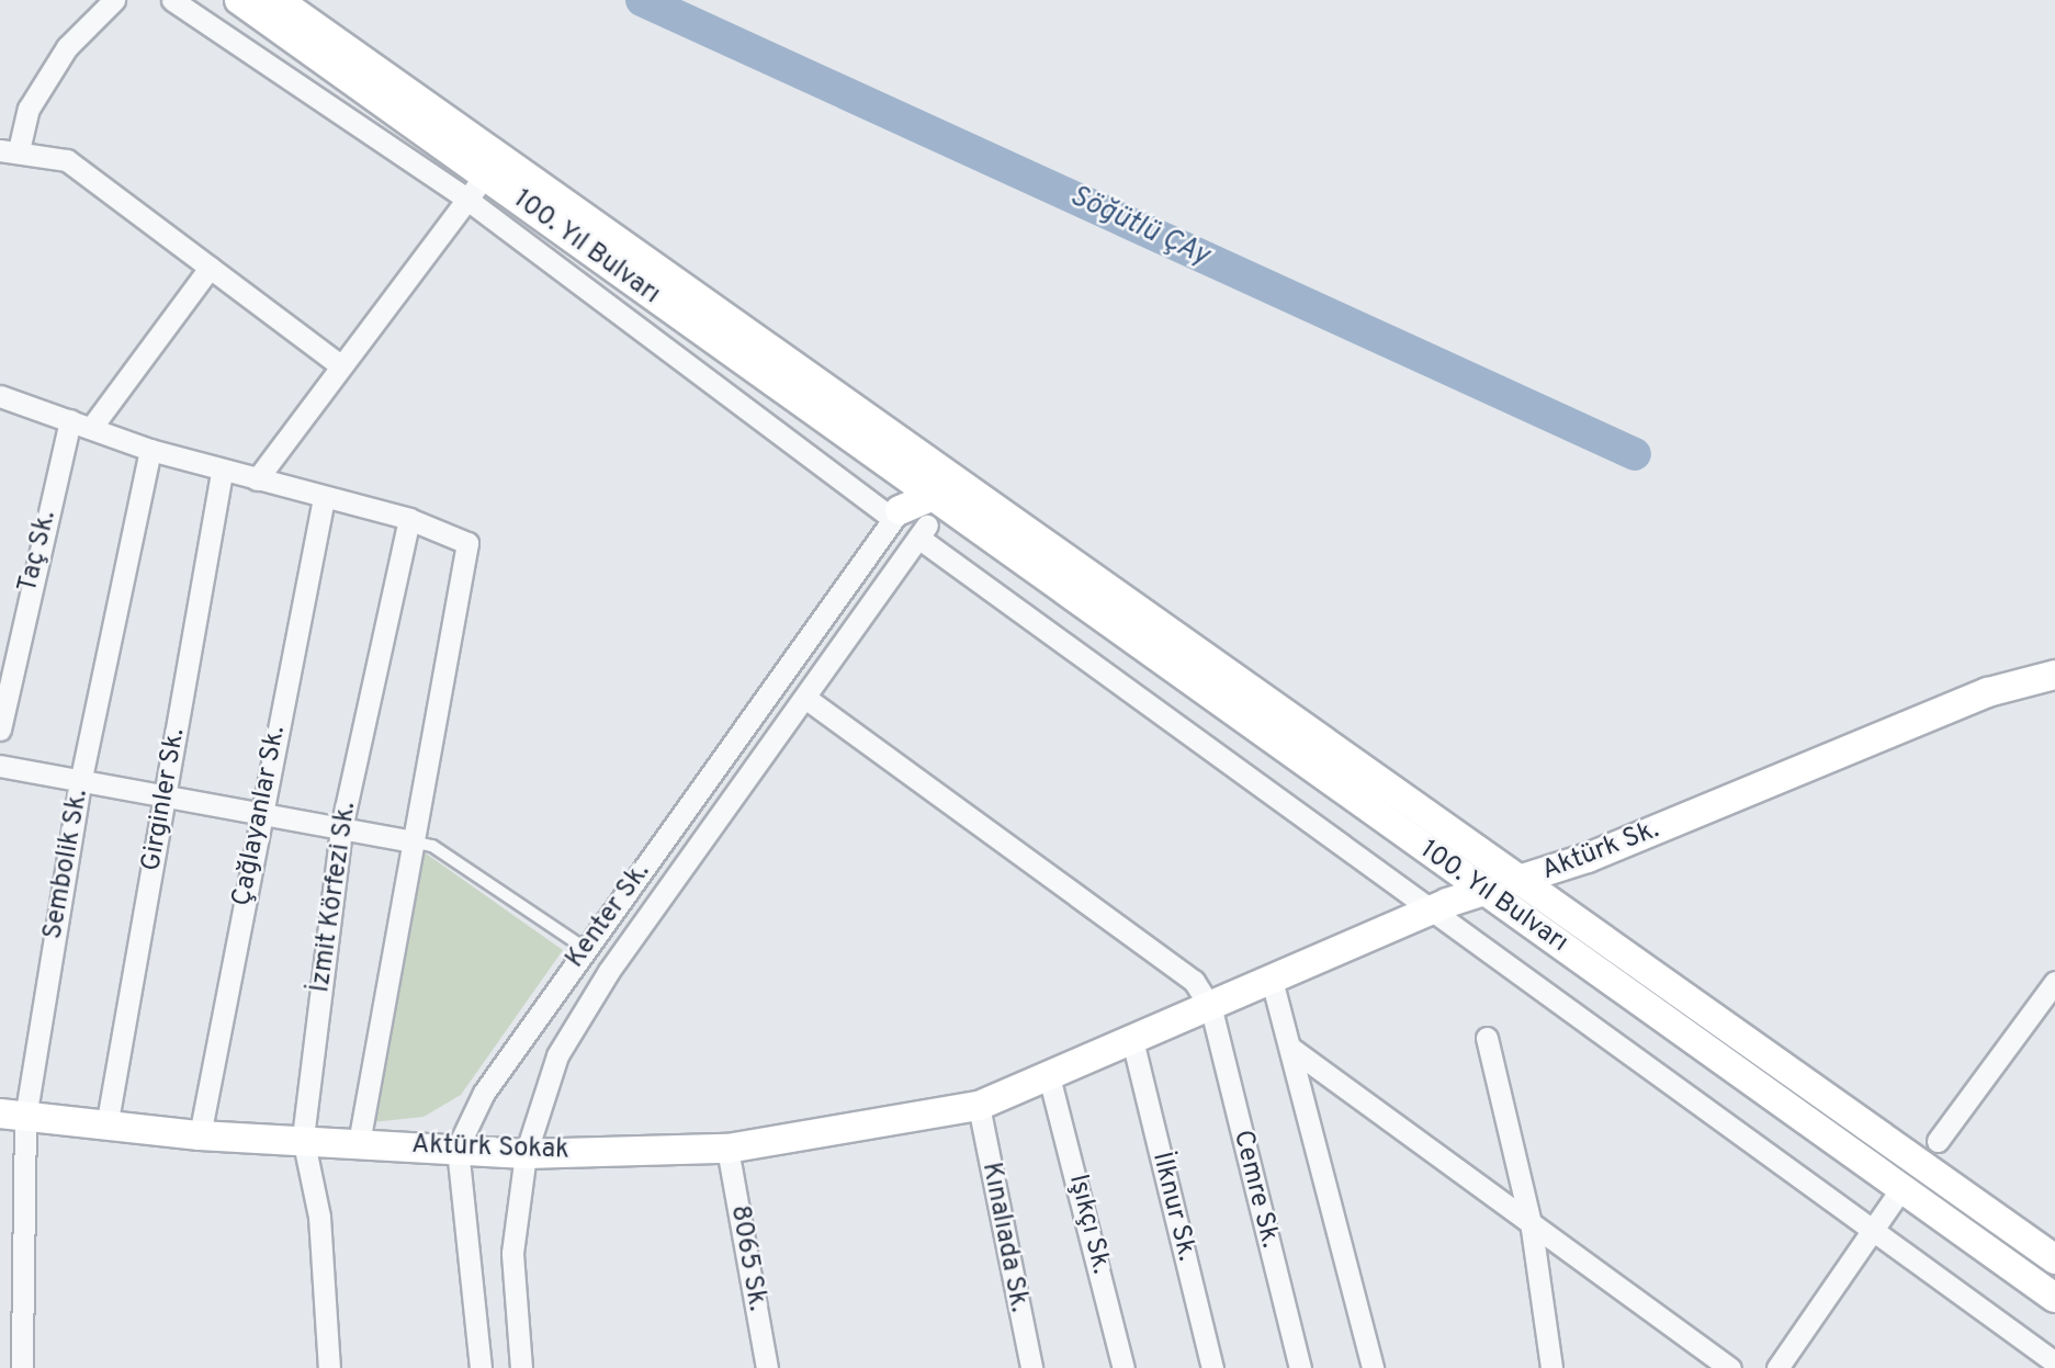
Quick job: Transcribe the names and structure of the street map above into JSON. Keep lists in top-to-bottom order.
{
  "streets": {
    "main road": ["100. Yıl Bulvarı", "Aktürk Sk.", "Aktürk Sokak"],
    "street": [
      "Taç Sk.",
      "Girginler Sk.",
      "Çağlayanlar Sk.",
      "Sembolik Sk.",
      "İzmit Körfezi Sk.",
      "Kenter Sk.",
      "Cemre Sk.",
      "İlknur Sk.",
      "Işıkçı Sk.",
      "Kınalıada Sk.",
      "8065 Sk."
    ]
  },
  "crossings": [
    ["100. Yıl Bulvarı", "Aktürk Sk."],
    ["Girginler Sk.", "Aktürk Sokak"],
    ["Çağlayanlar Sk.", "Aktürk Sokak"],
    ["Aktürk Sk.", "Aktürk Sokak"],
    ["Aktürk Sk.", "Cemre Sk."],
    ["Aktürk Sk.", "İlknur Sk."],
    ["Aktürk Sk.", "Işıkçı Sk."],
    ["Aktürk Sk.", "Kınalıada Sk."],
    ["Sembolik Sk.", "Aktürk Sokak"],
    ["İzmit Körfezi Sk.", "Aktürk Sokak"],
    ["Kenter Sk.", "Aktürk Sokak"],
    ["Aktürk Sokak", "Kınalıada Sk."],
    ["Aktürk Sokak", "8065 Sk."]
  ],
  "water": ["Söğütlü ÇAy"]
}
